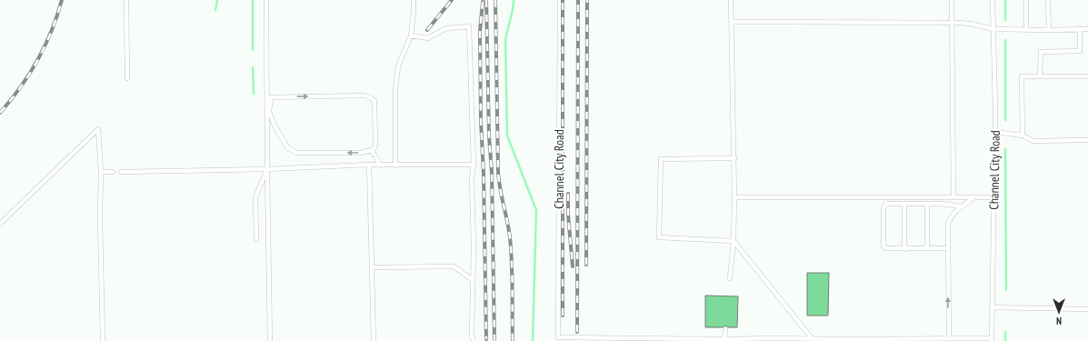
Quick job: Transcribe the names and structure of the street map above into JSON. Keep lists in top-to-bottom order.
{
  "streets": {
    "lane": ["Channel City Road"]
  },
  "north": "bottom"
}
